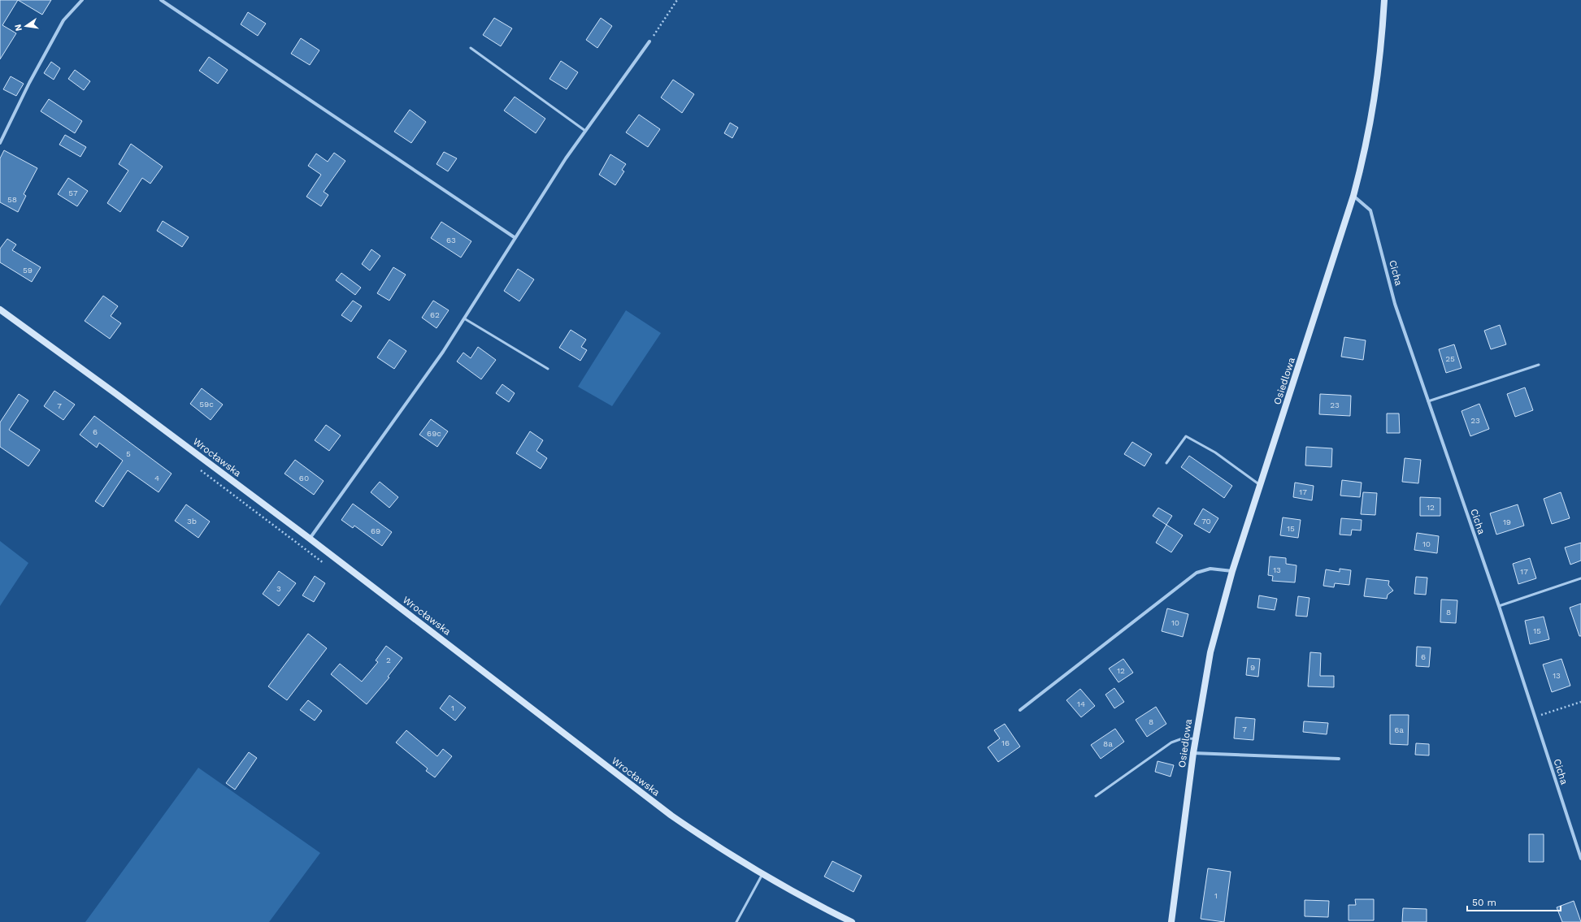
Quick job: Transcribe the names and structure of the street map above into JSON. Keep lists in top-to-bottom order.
{
  "streets": {
    "street": ["Cicha", "Osiedlowa", "Wrocławska"]
  },
  "crossings": [
    ["Cicha", "Osiedlowa"]
  ],
  "house_numbers": [
    "57",
    "58",
    "63",
    "59",
    "62",
    "25",
    "59c",
    "23",
    "7",
    "23",
    "6",
    "69c",
    "5",
    "4",
    "60",
    "17",
    "12",
    "3b",
    "70",
    "19",
    "15",
    "69",
    "10",
    "13",
    "17",
    "3",
    "8",
    "10",
    "15",
    "6",
    "2",
    "9",
    "12",
    "13",
    "14",
    "1",
    "8",
    "7",
    "6a",
    "16",
    "8a",
    "1"
  ],
  "scale_bar": "50 m",
  "north": "left"
}
